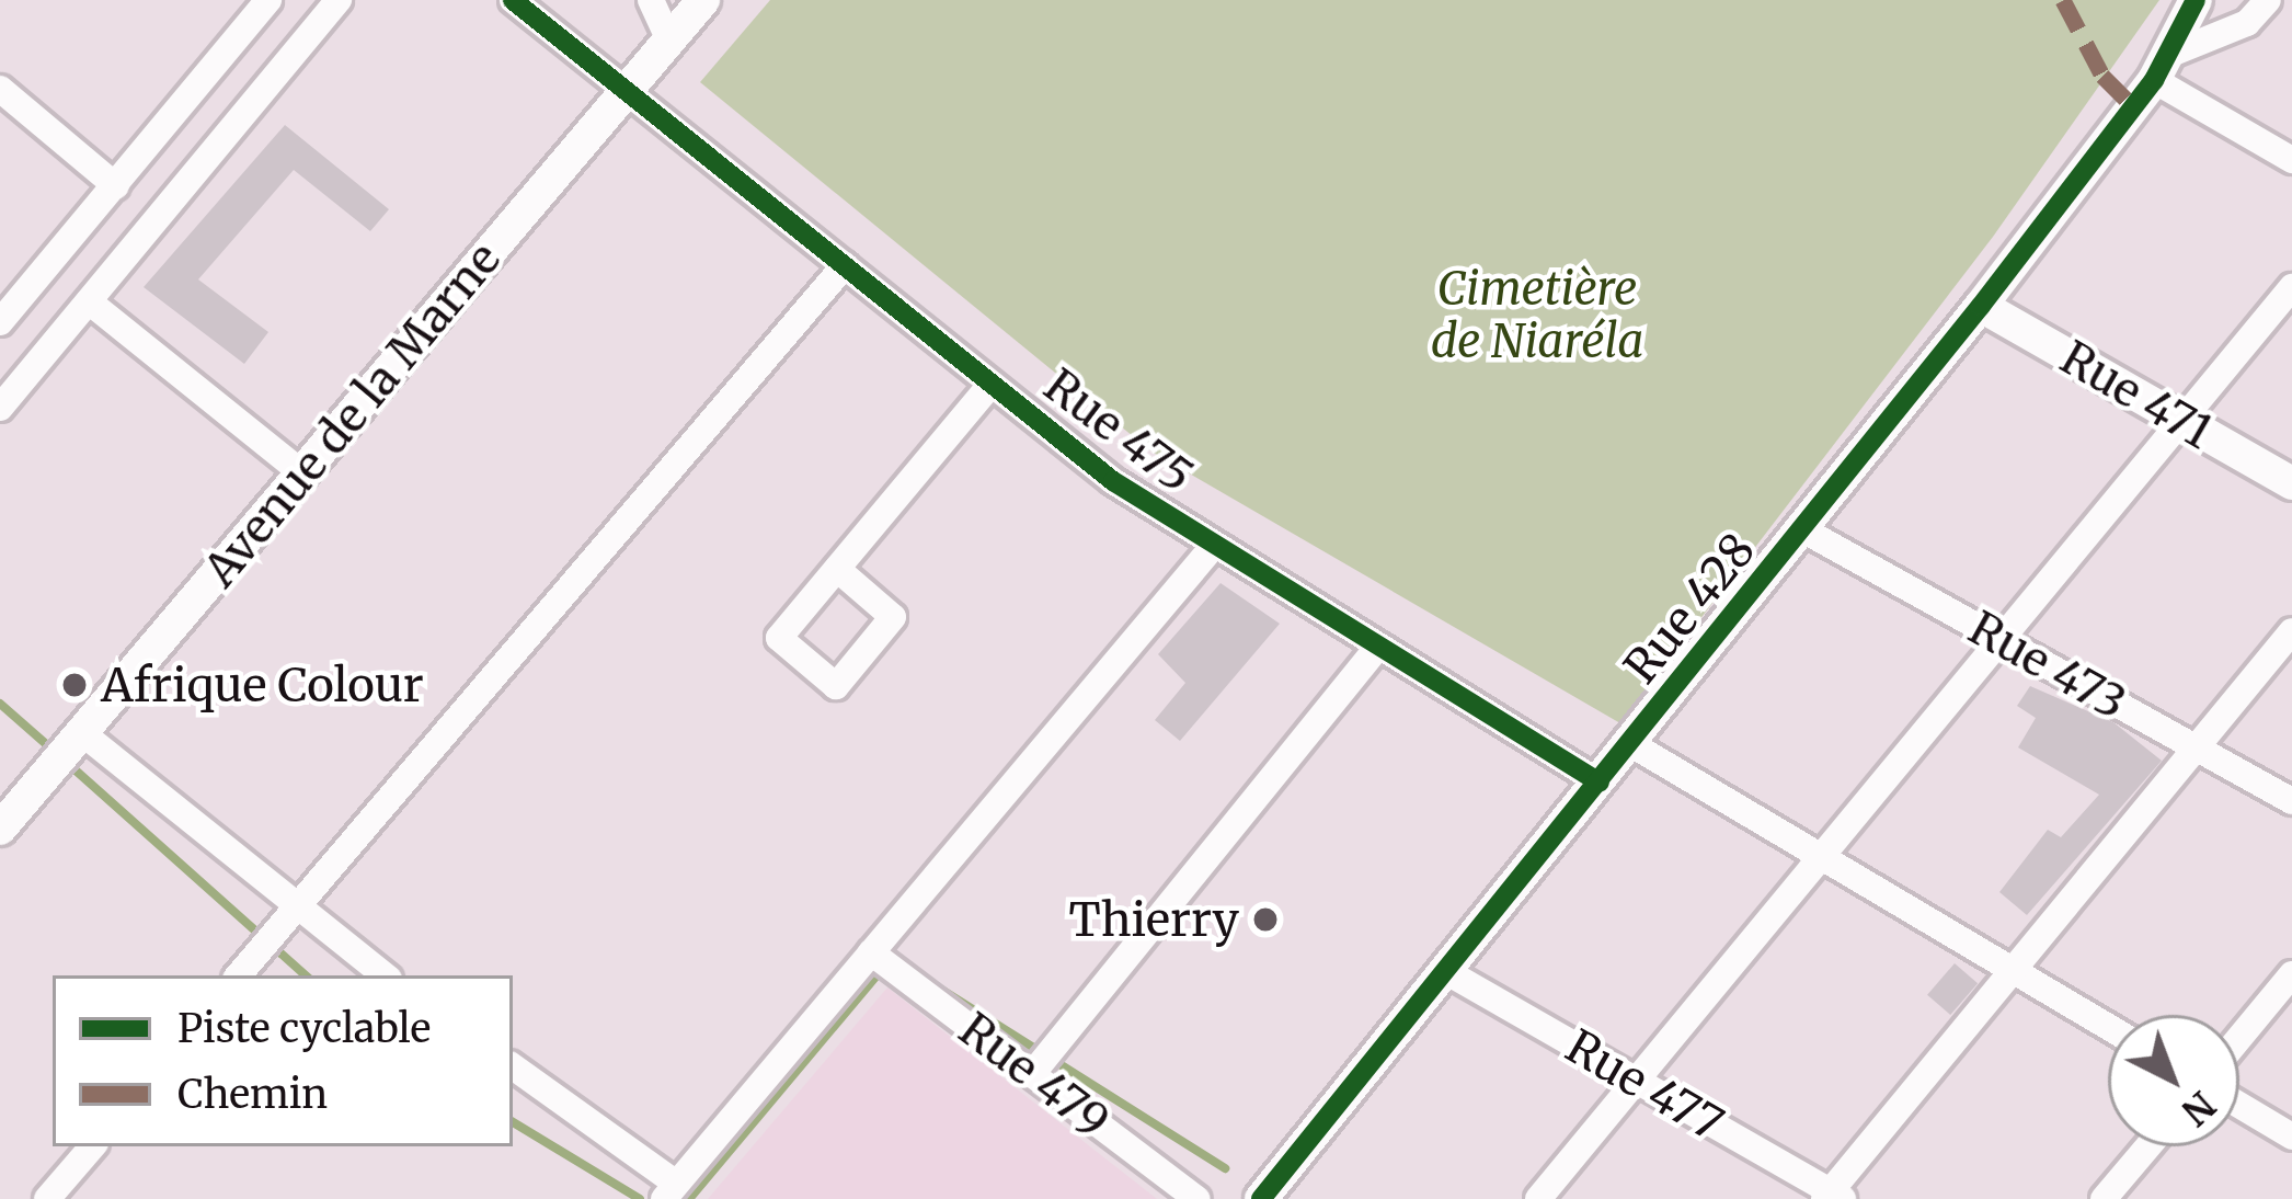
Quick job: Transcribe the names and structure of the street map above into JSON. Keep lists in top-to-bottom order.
{
  "streets": {
    "street": [
      "Rue 471",
      "Avenue de la Marne",
      "Rue 475",
      "Rue 428",
      "Rue 473",
      "Rue 479",
      "Rue 477"
    ]
  },
  "crossings": [
    ["Rue 471", "Rue 428"],
    ["Avenue de la Marne", "Rue 475"],
    ["Rue 475", "Rue 428"],
    ["Rue 428", "Rue 473"],
    ["Rue 428", "Rue 477"]
  ],
  "parks": ["Cimetière de Niaréla"],
  "places": ["Afrique Colour", "Thierry"],
  "legend": ["Piste cyclable", "Chemin"],
  "north": "bottom right"
}
